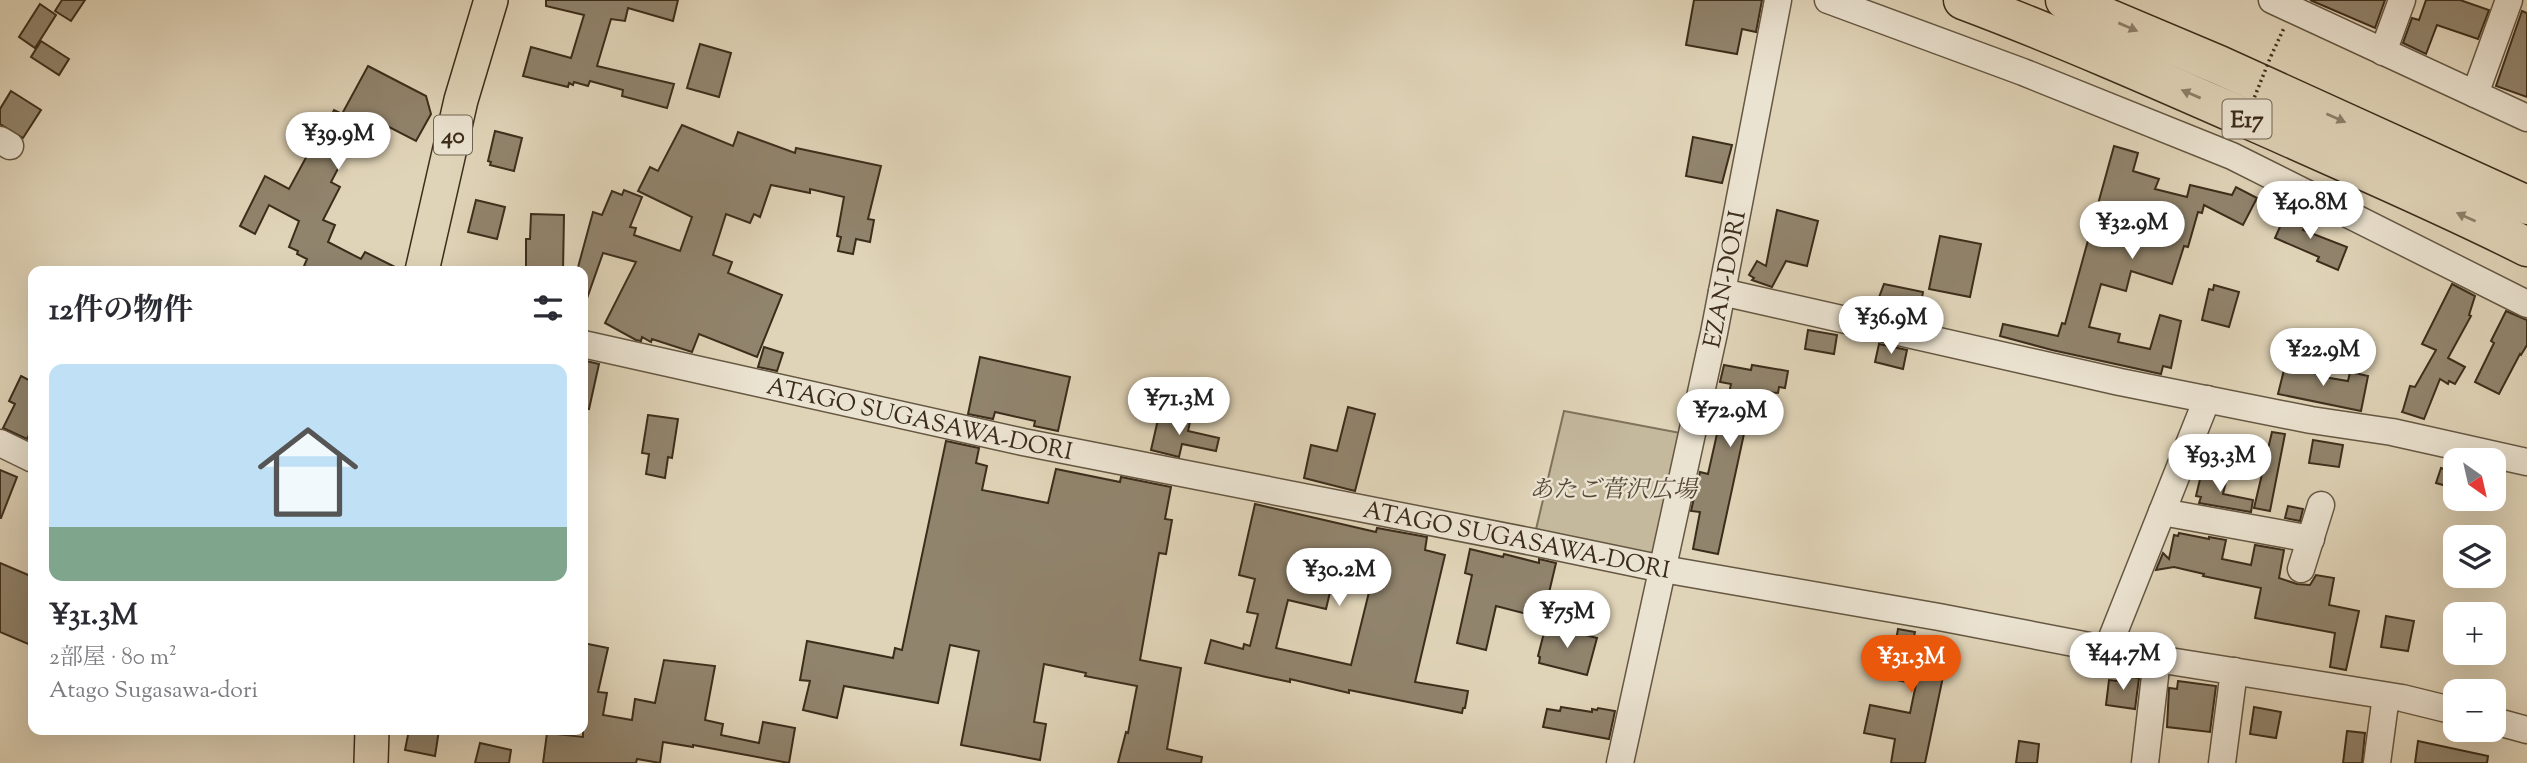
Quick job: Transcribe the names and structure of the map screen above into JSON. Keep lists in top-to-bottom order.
{
  "streets": {
    "highway": ["E17"],
    "main road": ["40"],
    "street": ["EZAN-DORI", "ATAGO SUGASAWA-DORI"]
  },
  "crossings": [
    ["EZAN-DORI", "ATAGO SUGASAWA-DORI"]
  ],
  "parks": ["あたご菅沢広場"],
  "north": "bottom right",
  "page": {
    "price": [
      "¥39.9M",
      "¥40.8M",
      "¥32.9M",
      "¥36.9M",
      "¥22.9M",
      "¥71.3M",
      "¥72.9M",
      "¥93.3M",
      "¥30.2M",
      "¥75M",
      "¥44.7M",
      "¥31.3M"
    ],
    "heading": "12件の物件",
    "list": [
      {
        "name": "¥31.3M",
        "note": "2部屋 · 80 m² · Atago Sugasawa-dori"
      }
    ],
    "map_buttons": ["+", "−"]
  }
}
